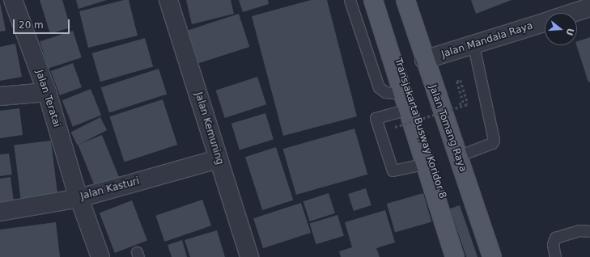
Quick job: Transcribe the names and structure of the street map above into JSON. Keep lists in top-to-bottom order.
{
  "streets": {
    "main road": ["Jalan Tomang Raya"],
    "street": [
      "Jalan Mandala Raya",
      "Jalan Teratai",
      "Jalan Kemuning",
      "Jalan Kasturi"
    ],
    "lane": ["Transjakarta Busway Koridor 8"]
  },
  "crossings": [
    ["Jalan Mandala Raya", "Jalan Tomang Raya"],
    ["Jalan Teratai", "Jalan Kasturi"],
    ["Jalan Kemuning", "Jalan Kasturi"]
  ],
  "scale_bar": "20 m",
  "north": "right"
}
